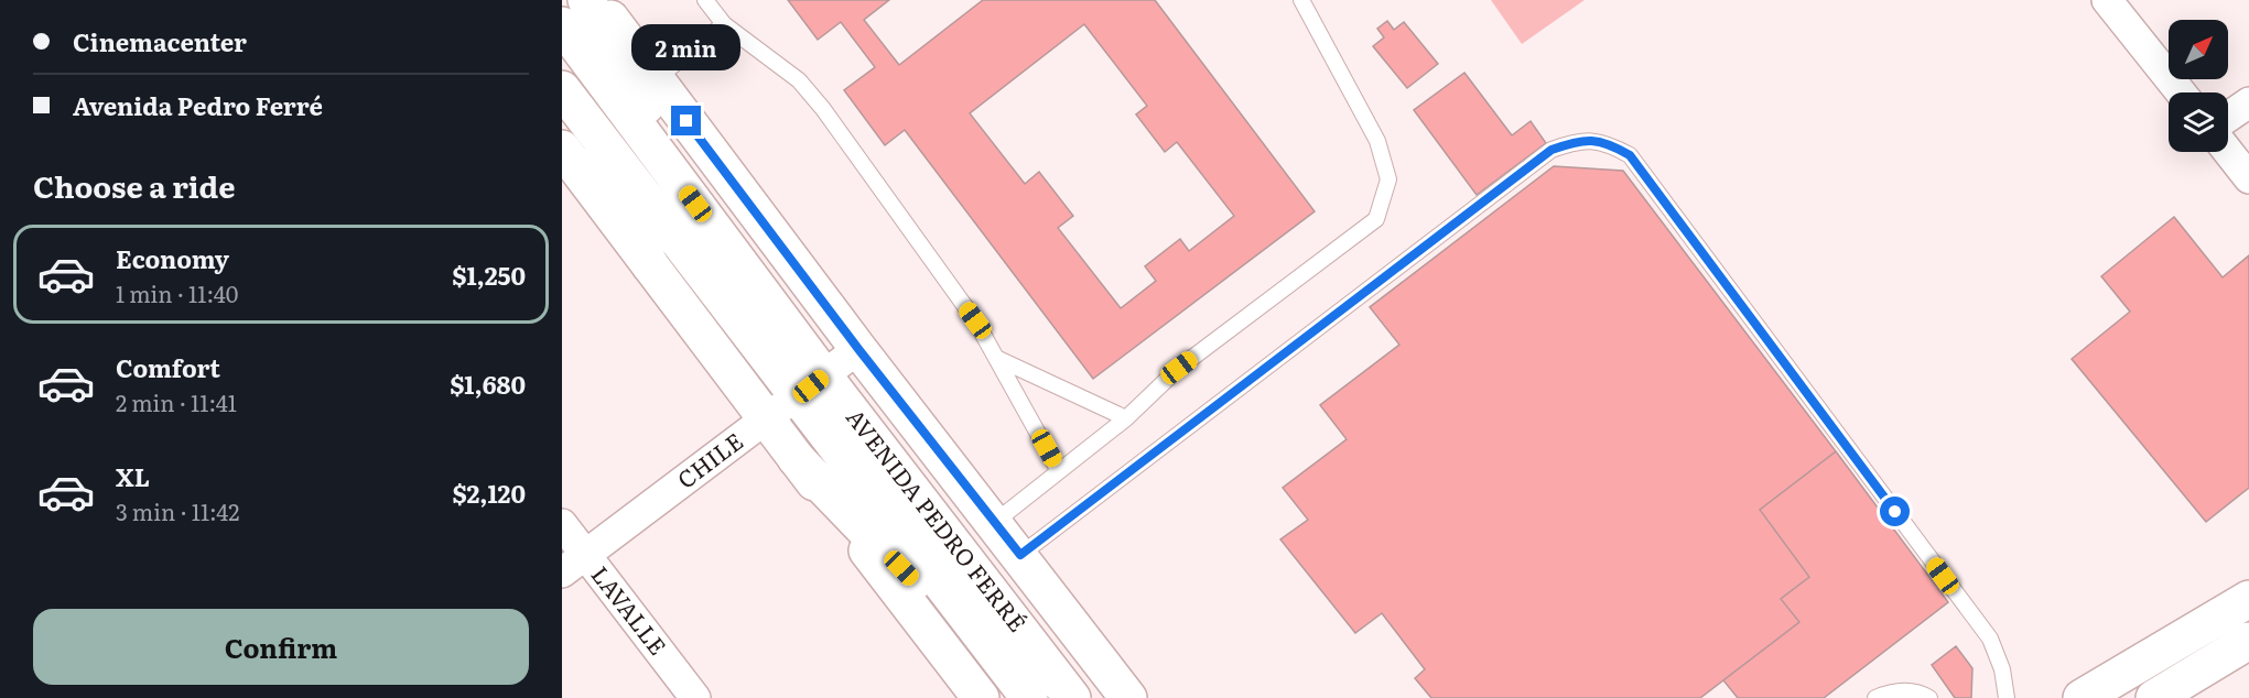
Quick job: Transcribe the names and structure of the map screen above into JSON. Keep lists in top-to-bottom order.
{
  "streets": {
    "main road": ["AVENIDA PEDRO FERRÉ"],
    "street": ["CHILE", "LAVALLE"]
  },
  "crossings": [
    ["CHILE", "AVENIDA PEDRO FERRÉ"],
    ["CHILE", "LAVALLE"]
  ],
  "north": "top right",
  "page": {
    "banner": ["Cinemacenter", "Avenida Pedro Ferré"],
    "bubble": "2 min",
    "heading": "Choose a ride",
    "list": [
      {
        "name": "Economy",
        "note": "1 min · 11:40",
        "value": "$1,250"
      },
      {
        "name": "Comfort",
        "note": "2 min · 11:41",
        "value": "$1,680"
      },
      {
        "name": "XL",
        "note": "3 min · 11:42",
        "value": "$2,120"
      }
    ],
    "buttons": "Confirm"
  }
}
